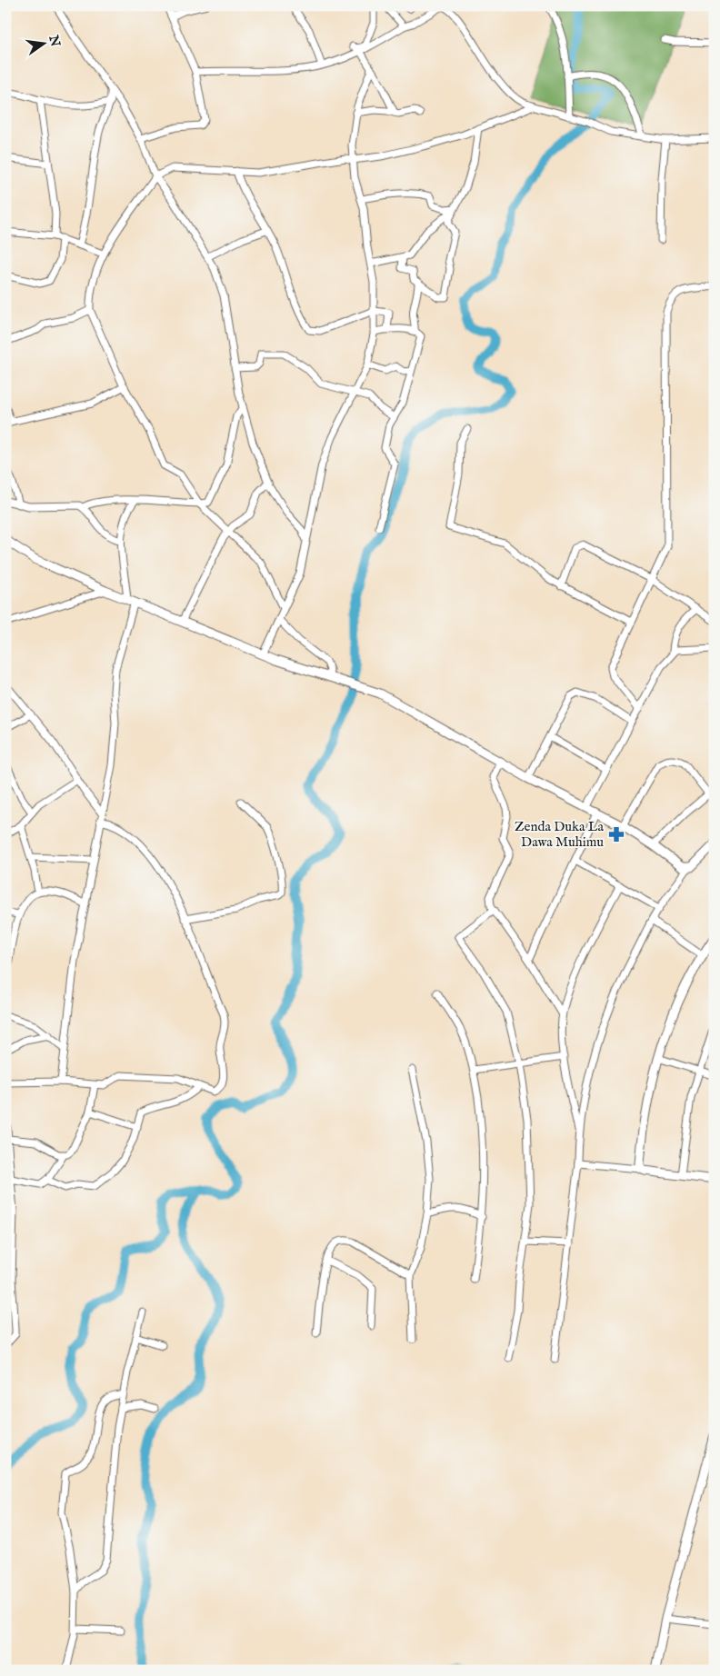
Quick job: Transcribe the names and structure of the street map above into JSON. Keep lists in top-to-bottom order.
{
  "places": {
    "pharmacy": ["Zenda Duka La Dawa Muhimu"]
  },
  "north": "right"
}
